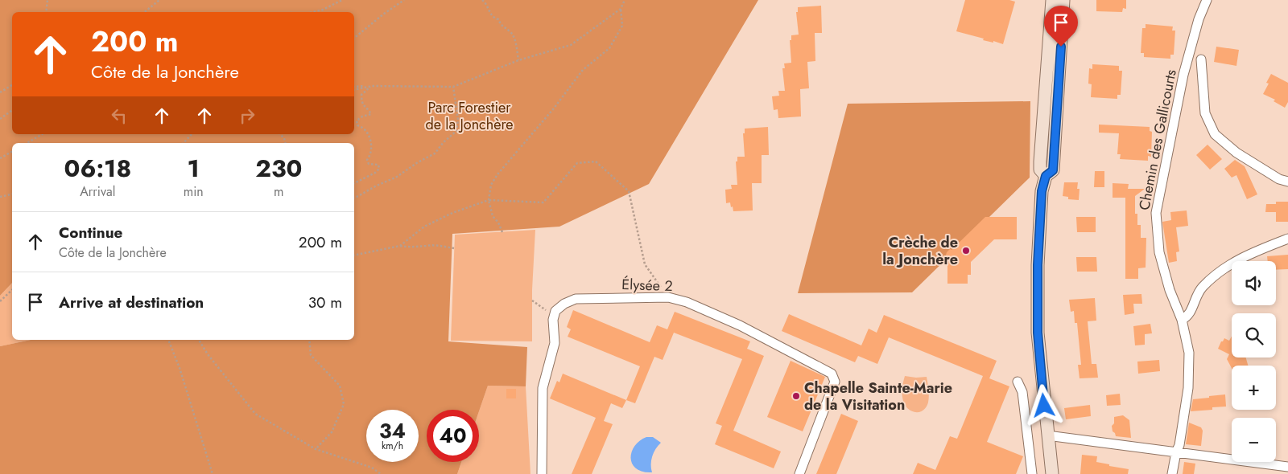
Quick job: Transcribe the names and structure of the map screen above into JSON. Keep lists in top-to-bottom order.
{
  "streets": {
    "street": ["Chemin des Gallicourts", "Élysée 2"]
  },
  "parks": ["Parc Forestier de la Jonchère"],
  "places": ["Crèche de la Jonchère", "Chapelle Sainte-Marie de la Visitation"],
  "page": {
    "turn": ["200 m", "Côte de la Jonchère"],
    "eta": [
      "06:18",
      "Arrival",
      "1",
      "min",
      "230",
      "m"
    ],
    "list": [
      {
        "name": "Continue",
        "note": "Côte de la Jonchère",
        "value": "200 m"
      },
      {
        "name": "Arrive at destination",
        "value": "30 m"
      }
    ],
    "map_buttons": ["+", "−"],
    "speed": "34 km/h",
    "limit": "40"
  }
}
